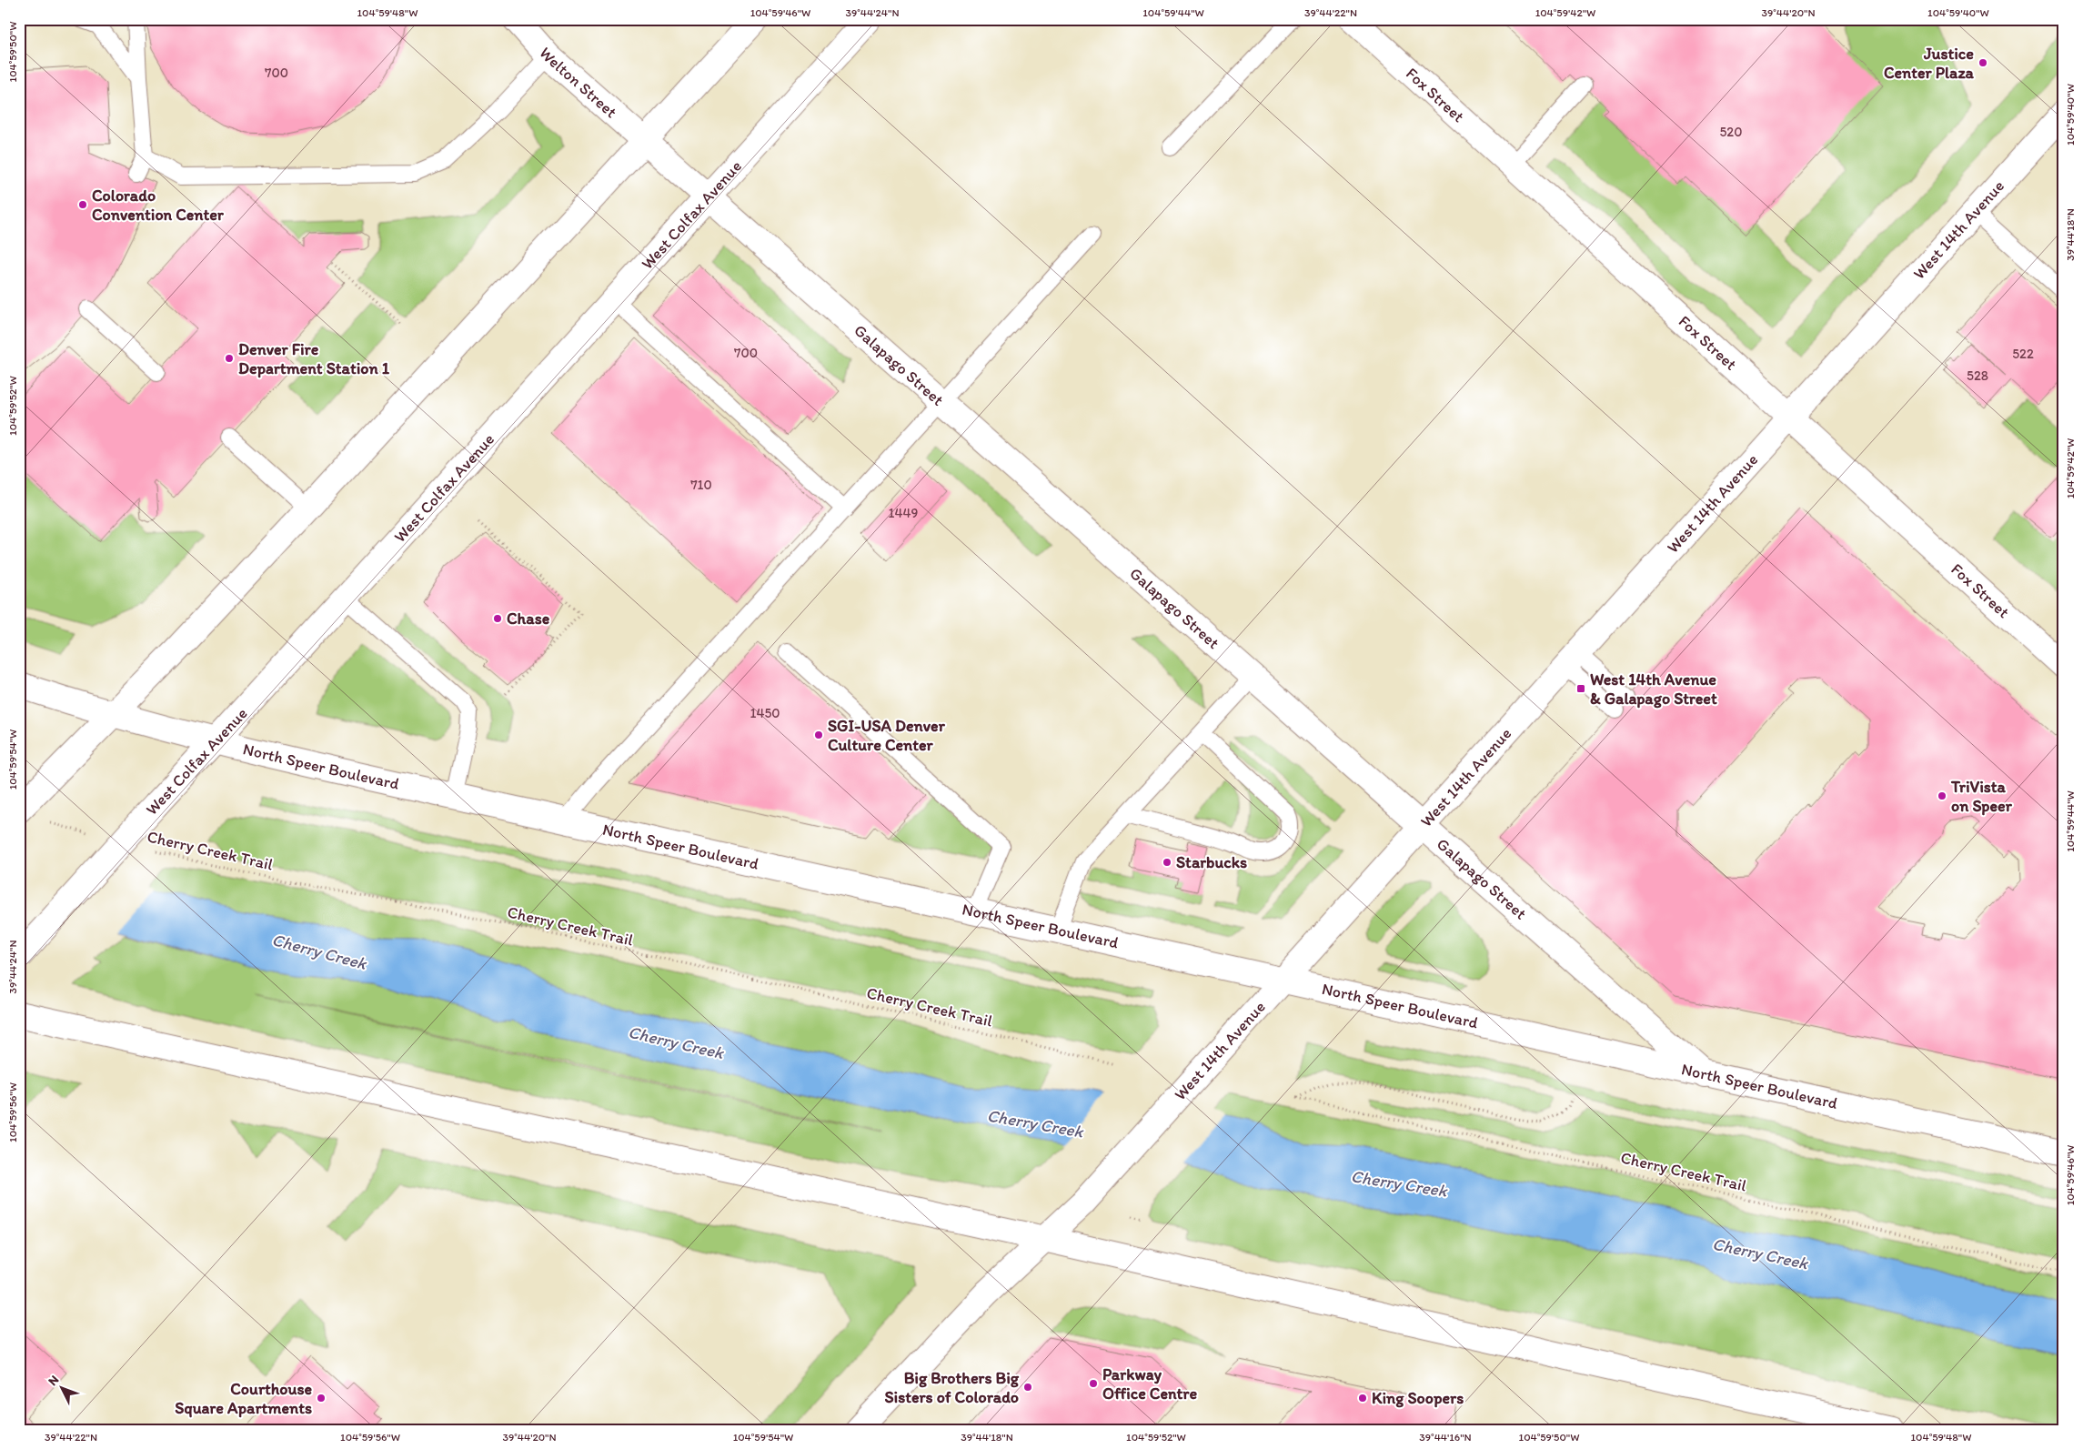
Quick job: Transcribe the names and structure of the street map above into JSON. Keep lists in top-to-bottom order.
{
  "streets": {
    "main road": [
      "Welton Street",
      "Fox Street",
      "West Colfax Avenue",
      "West 14th Avenue",
      "Galapago Street",
      "North Speer Boulevard"
    ],
    "path": ["Cherry Creek Trail"]
  },
  "crossings": [
    ["Welton Street", "Galapago Street"],
    ["Fox Street", "West 14th Avenue"],
    ["West Colfax Avenue", "Galapago Street"],
    ["West Colfax Avenue", "North Speer Boulevard"],
    ["West 14th Avenue", "Galapago Street"],
    ["West 14th Avenue", "North Speer Boulevard"],
    ["Galapago Street", "North Speer Boulevard"]
  ],
  "water": ["Cherry Creek"],
  "places": {
    "other": [
      "Justice Center Plaza",
      "Colorado Convention Center",
      "Denver Fire Department Station 1",
      "Chase",
      "SGI-USA Denver Culture Center",
      "TriVista on Speer",
      "Starbucks",
      "Parkway Office Centre",
      "Big Brothers Big Sisters of Colorado",
      "Courthouse Square Apartments",
      "King Soopers"
    ],
    "transit": ["West 14th Avenue & Galapago Street"]
  },
  "house_numbers": [
    "700",
    "520",
    "700",
    "522",
    "528",
    "710",
    "1449",
    "1450"
  ],
  "north": "top left",
  "coordinates": [
    "104°59'48\"W",
    "104°59'46\"W",
    "39°44'24\"N",
    "104°59'44\"W",
    "39°44'22\"N",
    "104°59'42\"W",
    "39°44'20\"N",
    "104°59'40\"W",
    "104°59'50\"W",
    "39°44'18\"N",
    "104°59'52\"W",
    "104°59'54\"W",
    "104°59'56\"W",
    "39°44'16\"N"
  ]
}
